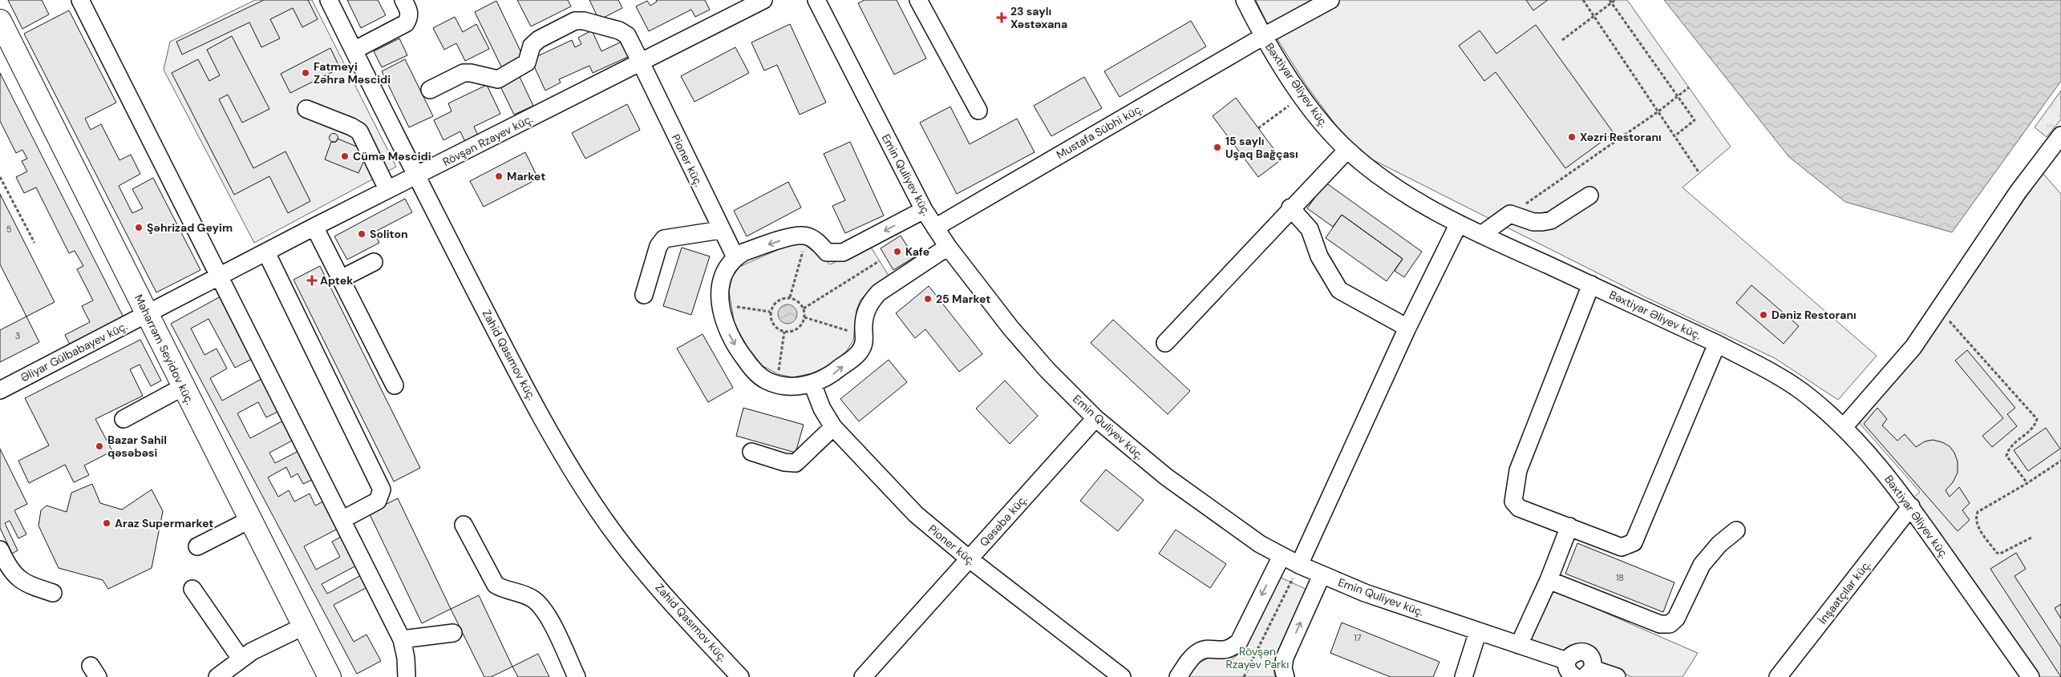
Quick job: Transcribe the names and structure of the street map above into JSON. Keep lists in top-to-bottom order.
{
  "streets": {
    "main road": ["Məhərrəm Seyidov küç."],
    "street": [
      "Bəxtiyar Əliyev küç.",
      "Mustafa Sübhi küç.",
      "Rövşən Rzayev küç.",
      "Pioner küç.",
      "Emin Quliyev küç.",
      "Əliyar Gülbabayev küç.",
      "Zahid Qasımov küç.",
      "Qəsəbə küç.",
      "İnşaatçılar küç."
    ]
  },
  "crossings": [
    ["Bəxtiyar Əliyev küç.", "Mustafa Sübhi küç."],
    ["Bəxtiyar Əliyev küç.", "İnşaatçılar küç."],
    ["Mustafa Sübhi küç.", "Emin Quliyev küç."],
    ["Rövşən Rzayev küç.", "Pioner küç."],
    ["Rövşən Rzayev küç.", "Məhərrəm Seyidov küç."],
    ["Rövşən Rzayev küç.", "Əliyar Gülbabayev küç."],
    ["Rövşən Rzayev küç.", "Zahid Qasımov küç."],
    ["Pioner küç.", "Qəsəbə küç."],
    ["Emin Quliyev küç.", "Qəsəbə küç."],
    ["Məhərrəm Seyidov küç.", "Əliyar Gülbabayev küç."]
  ],
  "parks": ["Rövşən Rzayev Parkı"],
  "places": {
    "health": ["23 saylı Xəstəxana", "Aptek"],
    "other": [
      "Fatmeyi Zəhra Məscidi",
      "Xəzri Restoranı",
      "15 saylı Uşaq Bağçası",
      "Cümə Məscidi",
      "Market",
      "Şəhrizad Geyim",
      "Soliton",
      "Kafe",
      "25 Market",
      "Dəniz Restoranı",
      "Bazar Sahil qəsəbəsi",
      "Araz Supermarket"
    ]
  },
  "house_numbers": [
    "5",
    "3",
    "18",
    "17"
  ]
}
